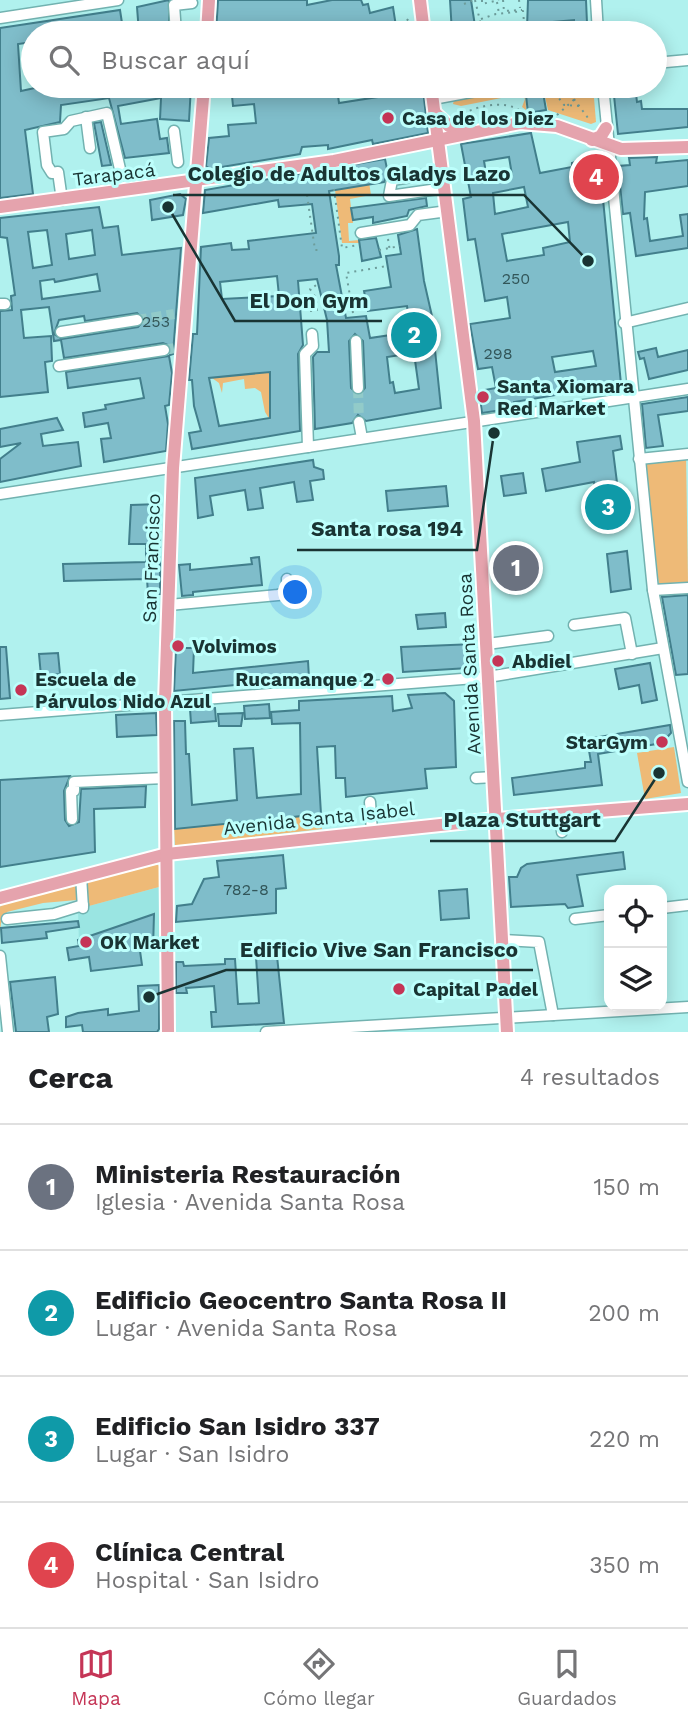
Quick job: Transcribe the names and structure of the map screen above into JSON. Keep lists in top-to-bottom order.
{
  "streets": {
    "main road": [
      "Tarapacá",
      "San Francisco",
      "Avenida Santa Rosa",
      "Avenida Santa Isabel"
    ]
  },
  "crossings": [
    ["Tarapacá", "San Francisco"],
    ["Tarapacá", "Avenida Santa Rosa"],
    ["San Francisco", "Avenida Santa Isabel"],
    ["Avenida Santa Rosa", "Avenida Santa Isabel"]
  ],
  "places": [
    "Casa de los Diez",
    "El Don Gym",
    "Colegio de Adultos Gladys Lazo",
    "Santa Xiomara Red Market",
    "Santa rosa 194",
    "Volvimos",
    "Abdiel",
    "Rucamanque 2",
    "Escuela de Párvulos Nido Azul",
    "StarGym",
    "Plaza Stuttgart",
    "OK Market",
    "Capital Padel",
    "Edificio Vive San Francisco"
  ],
  "house_numbers": [
    "250",
    "253",
    "298",
    "782-8"
  ],
  "page": {
    "search": "Buscar aquí",
    "pins": [
      "4",
      "2",
      "3",
      "1"
    ],
    "heading": ["Cerca", "4 resultados"],
    "list": [
      {
        "mark": "1",
        "name": "Ministeria Restauración",
        "note": "Iglesia · Avenida Santa Rosa",
        "value": "150 m"
      },
      {
        "mark": "2",
        "name": "Edificio Geocentro Santa Rosa II",
        "note": "Lugar · Avenida Santa Rosa",
        "value": "200 m"
      },
      {
        "mark": "3",
        "name": "Edificio San Isidro 337",
        "note": "Lugar · San Isidro",
        "value": "220 m"
      },
      {
        "mark": "4",
        "name": "Clínica Central",
        "note": "Hospital · San Isidro",
        "value": "350 m"
      }
    ],
    "nav": ["Mapa", "Cómo llegar", "Guardados"]
  }
}
